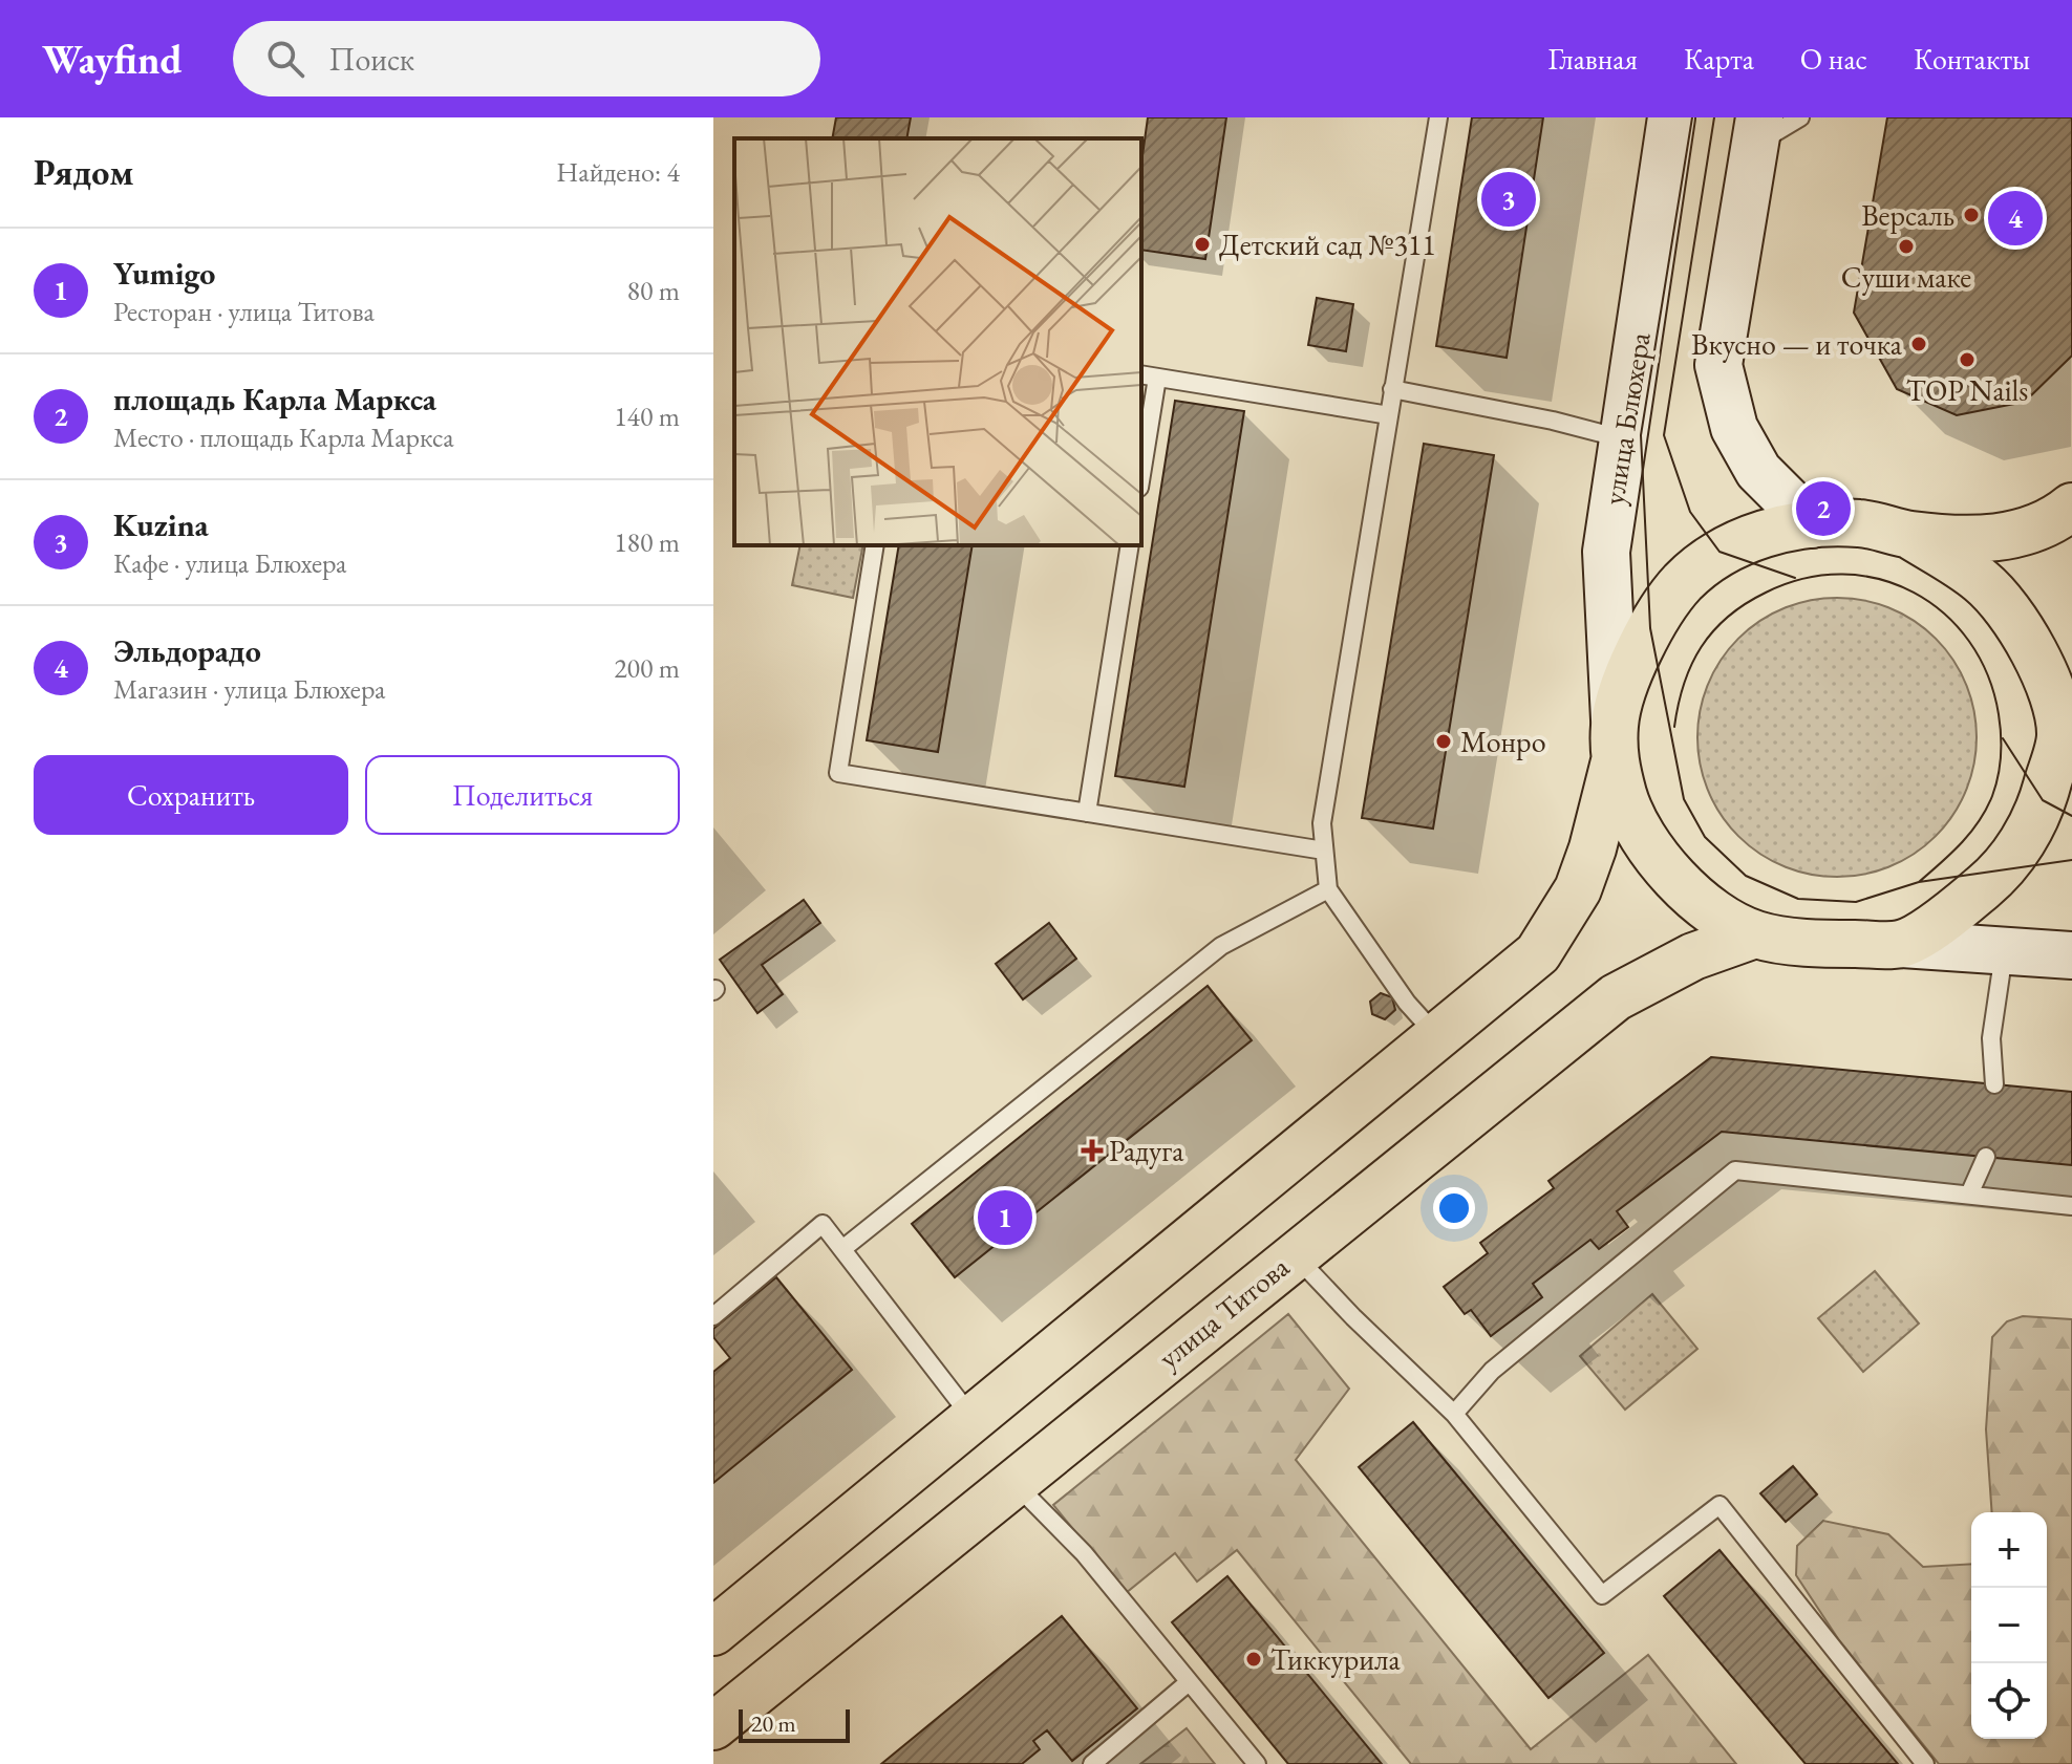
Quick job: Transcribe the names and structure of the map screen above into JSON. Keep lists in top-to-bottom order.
{
  "streets": {
    "main road": ["улица Титова"],
    "street": ["улица Блюхера"]
  },
  "places": {
    "other": [
      "Версаль",
      "Детский сад №311",
      "Суши маке",
      "Вкусно — и точка",
      "TOP Nails",
      "Монро",
      "Тиккурила"
    ],
    "health": ["Радуга"]
  },
  "scale_bar": "20 m",
  "page": {
    "header": "Wayfind",
    "search": "Поиск",
    "nav": [
      "Главная",
      "Карта",
      "О нас",
      "Контакты"
    ],
    "heading": ["Рядом", "Найдено: 4"],
    "pins": [
      "3",
      "4",
      "2",
      "1"
    ],
    "list": [
      {
        "mark": "1",
        "name": "Yumigo",
        "note": "Ресторан · улица Титова",
        "value": "80 m"
      },
      {
        "mark": "2",
        "name": "площадь Карла Маркса",
        "note": "Место · площадь Карла Маркса",
        "value": "140 m"
      },
      {
        "mark": "3",
        "name": "Kuzina",
        "note": "Кафе · улица Блюхера",
        "value": "180 m"
      },
      {
        "mark": "4",
        "name": "Эльдорадо",
        "note": "Магазин · улица Блюхера",
        "value": "200 m"
      }
    ],
    "buttons": ["Сохранить", "Поделиться"],
    "map_buttons": ["+", "−"],
    "scale": "20 m"
  }
}
